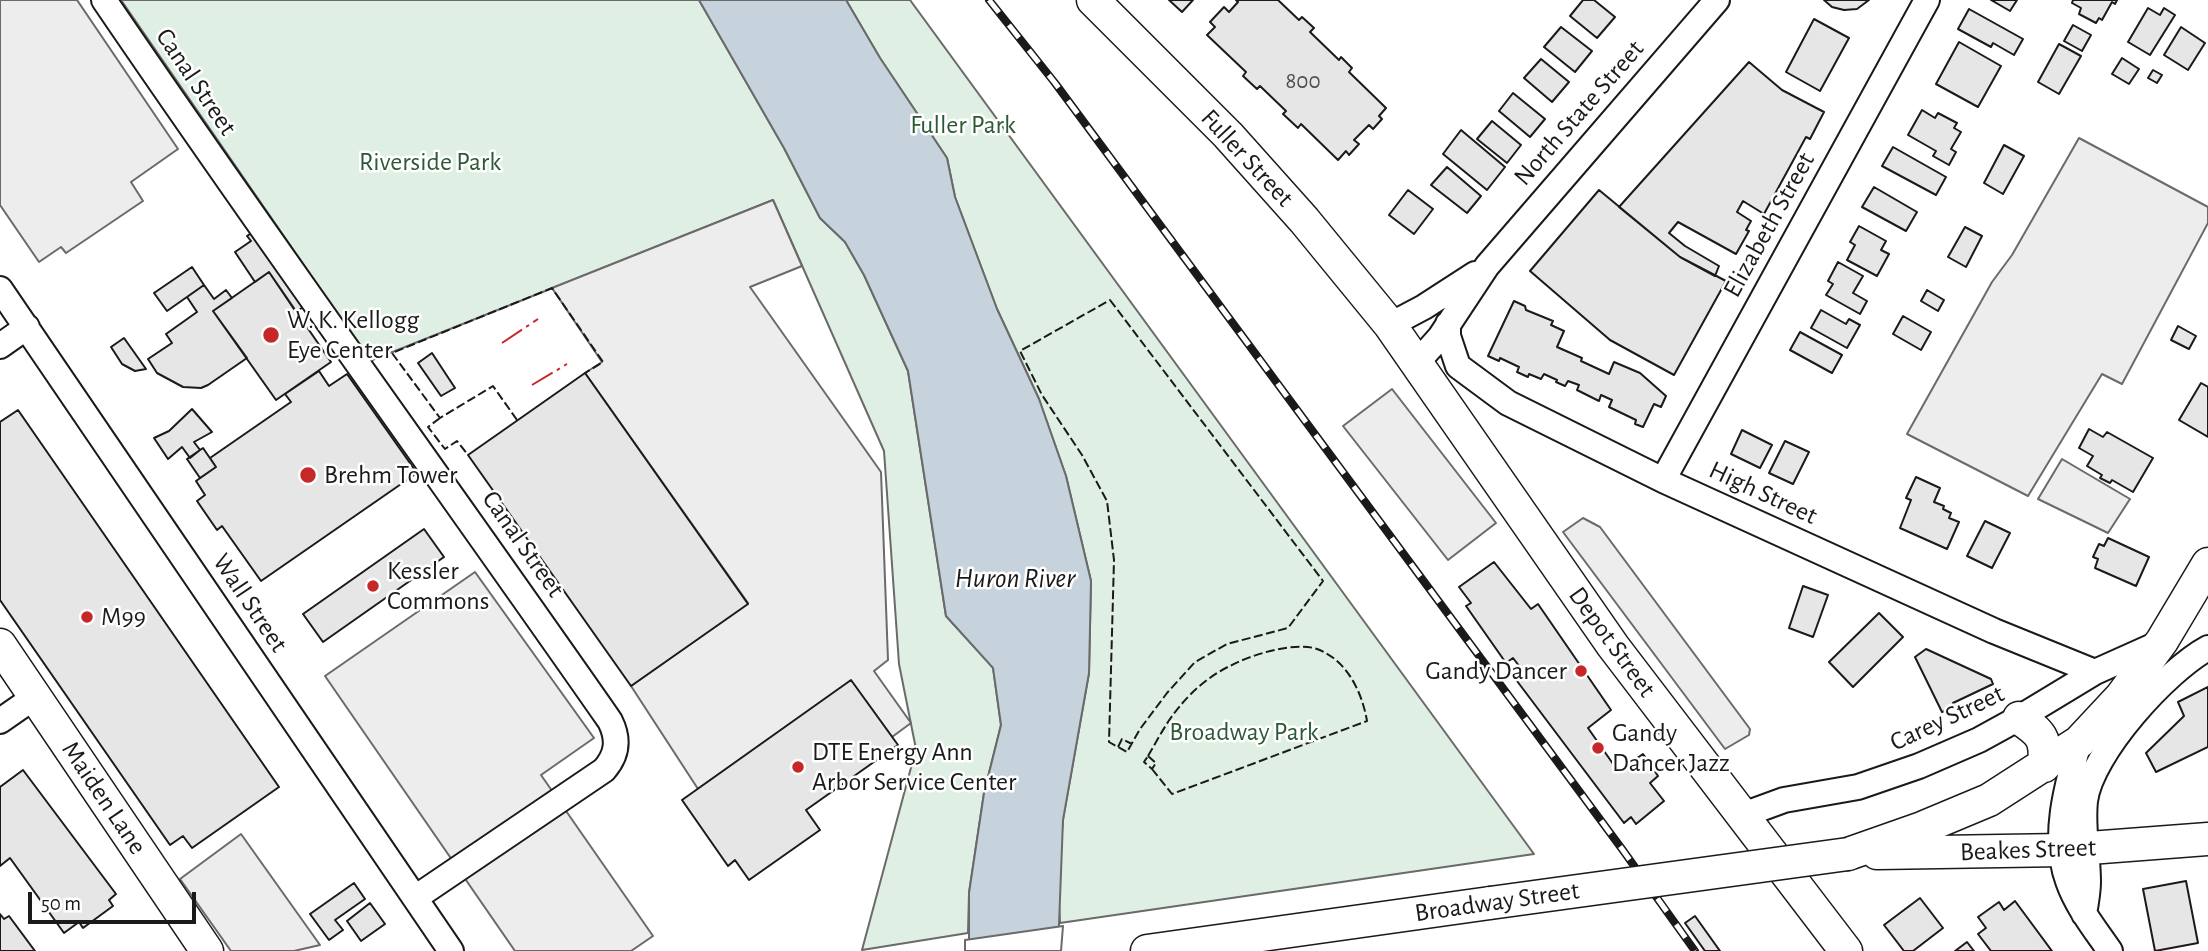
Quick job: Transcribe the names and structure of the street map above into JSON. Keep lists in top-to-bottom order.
{
  "streets": {
    "main road": [
      "Fuller Street",
      "Depot Street",
      "Maiden Lane",
      "Beakes Street",
      "Broadway Street"
    ],
    "street": [
      "Canal Street",
      "North State Street",
      "Elizabeth Street",
      "High Street",
      "Wall Street",
      "Carey Street"
    ]
  },
  "crossings": [
    ["Canal Street", "Wall Street"],
    ["Fuller Street", "Depot Street"],
    ["Elizabeth Street", "High Street"],
    ["High Street", "Carey Street"],
    ["Depot Street", "Carey Street"],
    ["Beakes Street", "Broadway Street"]
  ],
  "water": ["Huron River"],
  "parks": ["Fuller Park", "Riverside Park", "Broadway Park"],
  "places": [
    "W. K. Kellogg Eye Center",
    "Brehm Tower",
    "Kessler Commons",
    "M99",
    "Gandy Dancer",
    "Gandy Dancer Jazz",
    "DTE Energy Ann Arbor Service Center"
  ],
  "house_numbers": ["800"],
  "scale_bar": "50 m"
}
